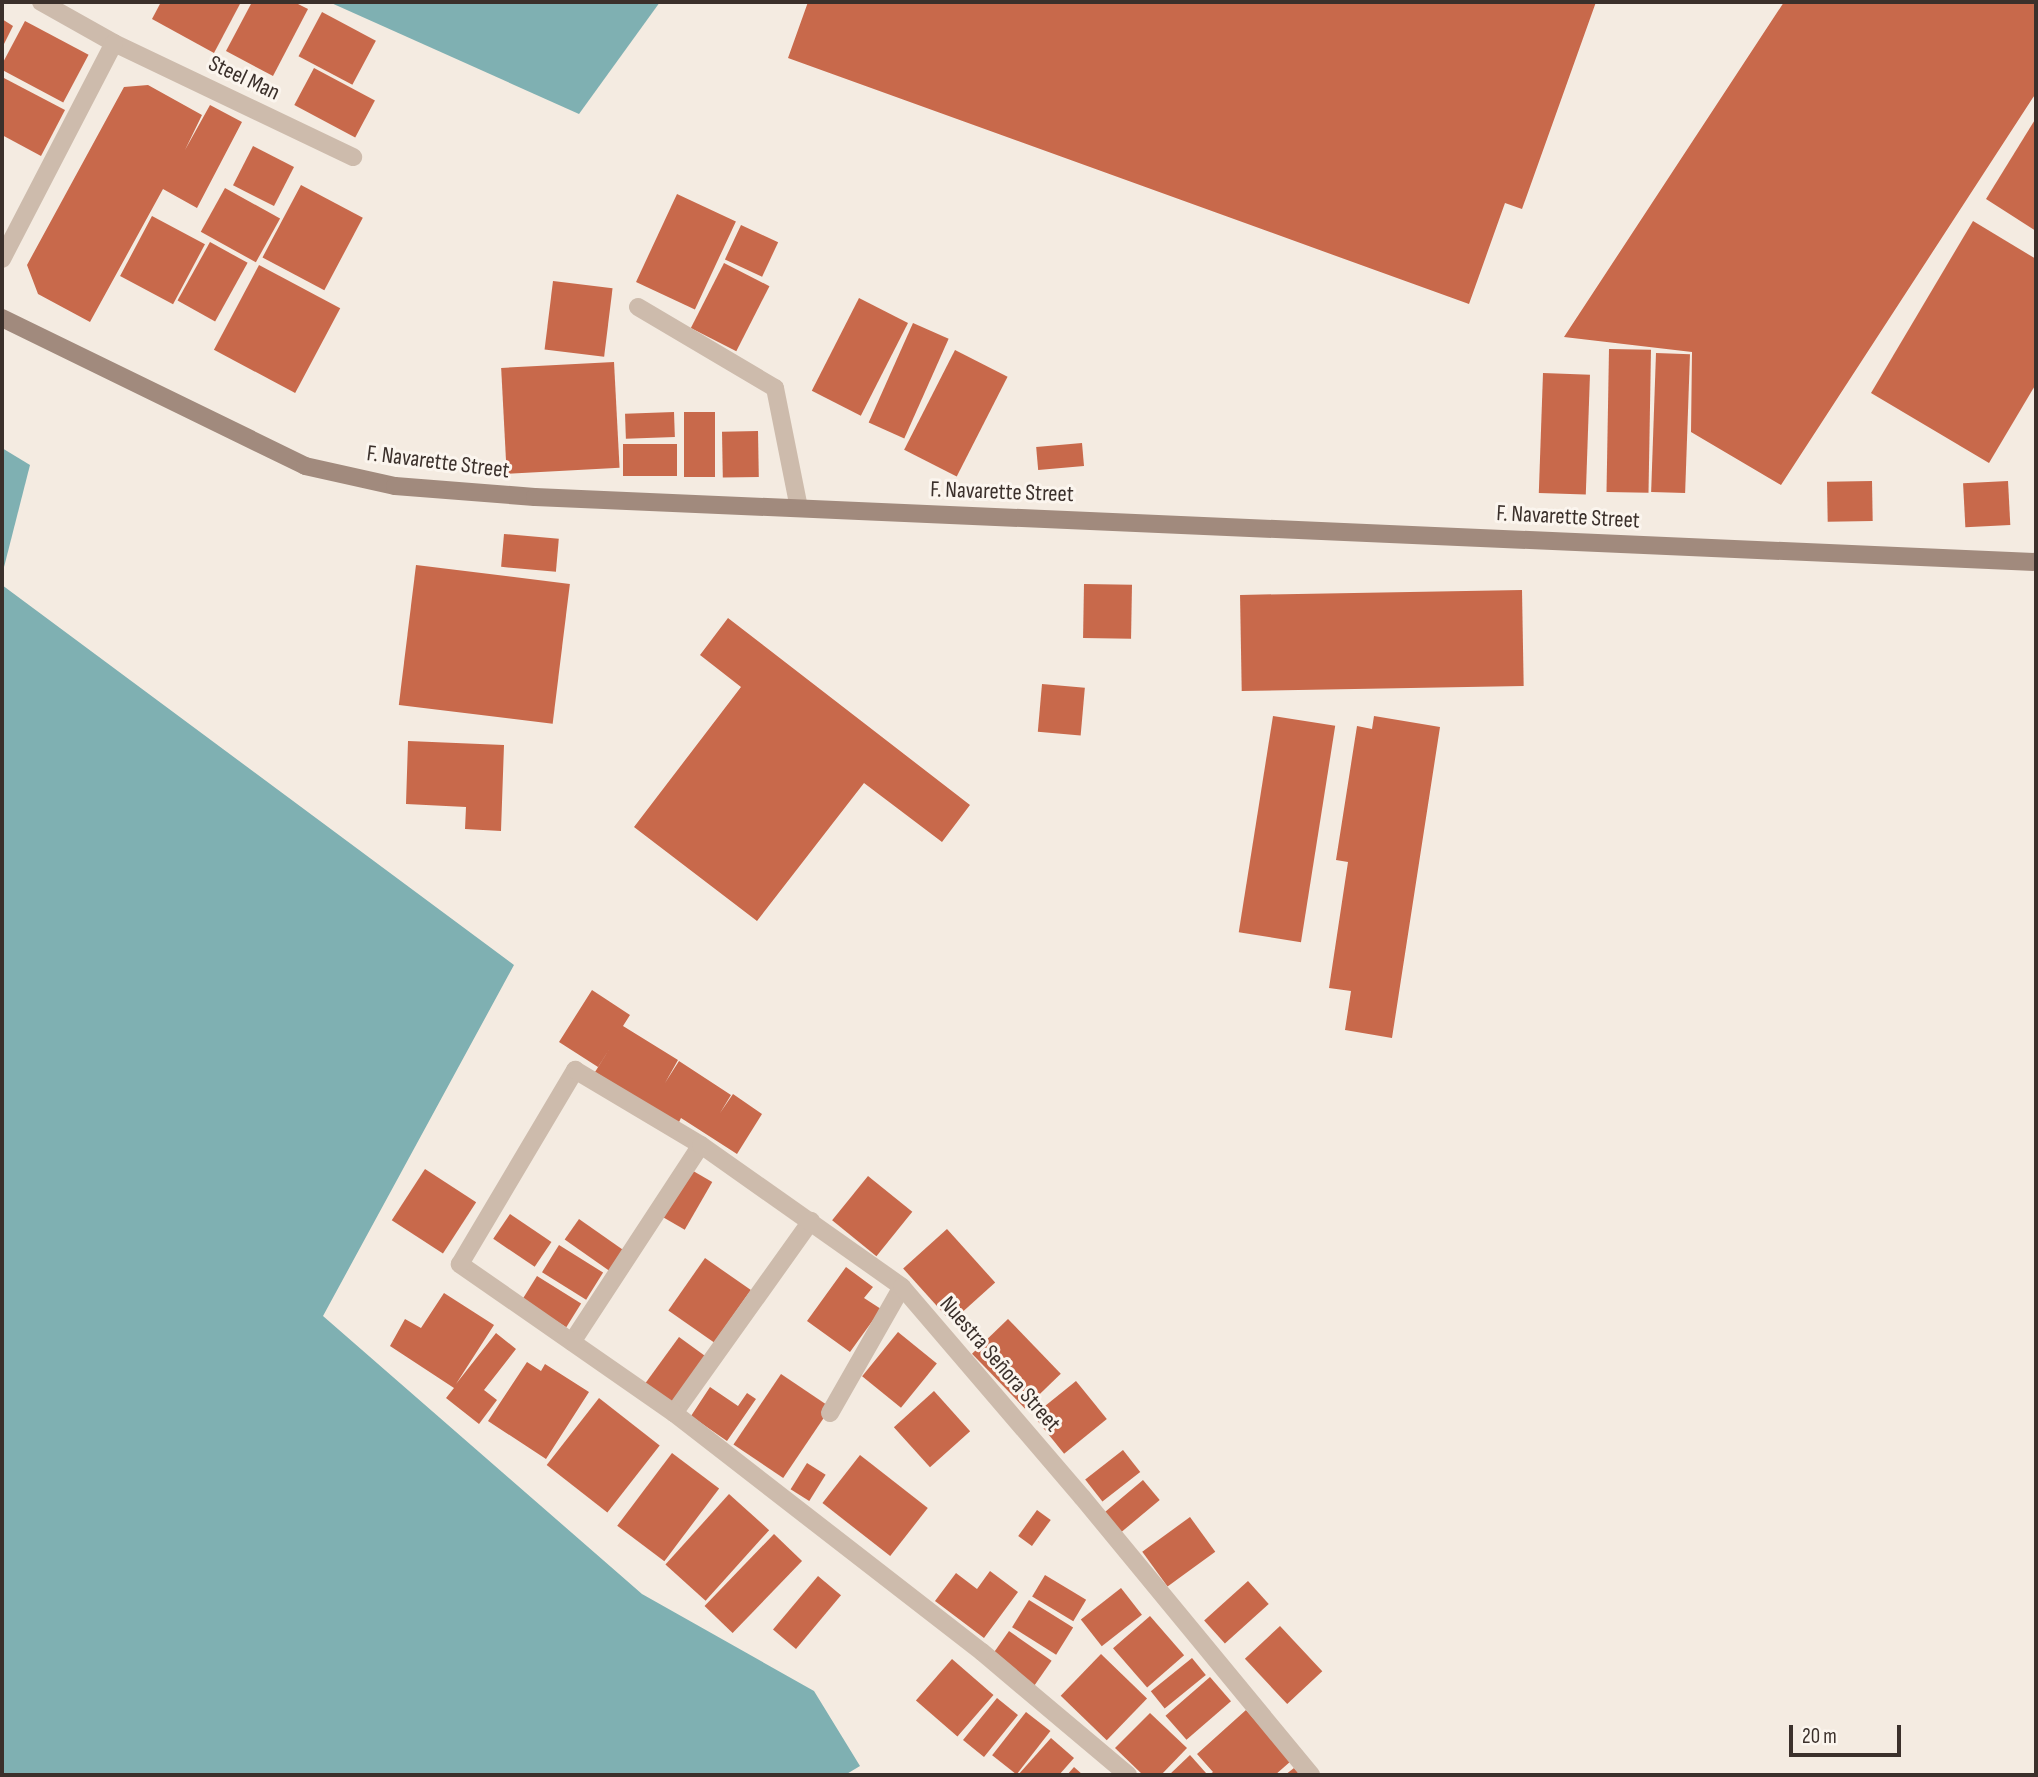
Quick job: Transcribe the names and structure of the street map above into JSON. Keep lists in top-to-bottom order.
{
  "streets": {
    "main road": ["F. Navarette Street"],
    "street": ["Steel Man", "Nuestra Señora Street"]
  },
  "scale_bar": "20 m"
}
